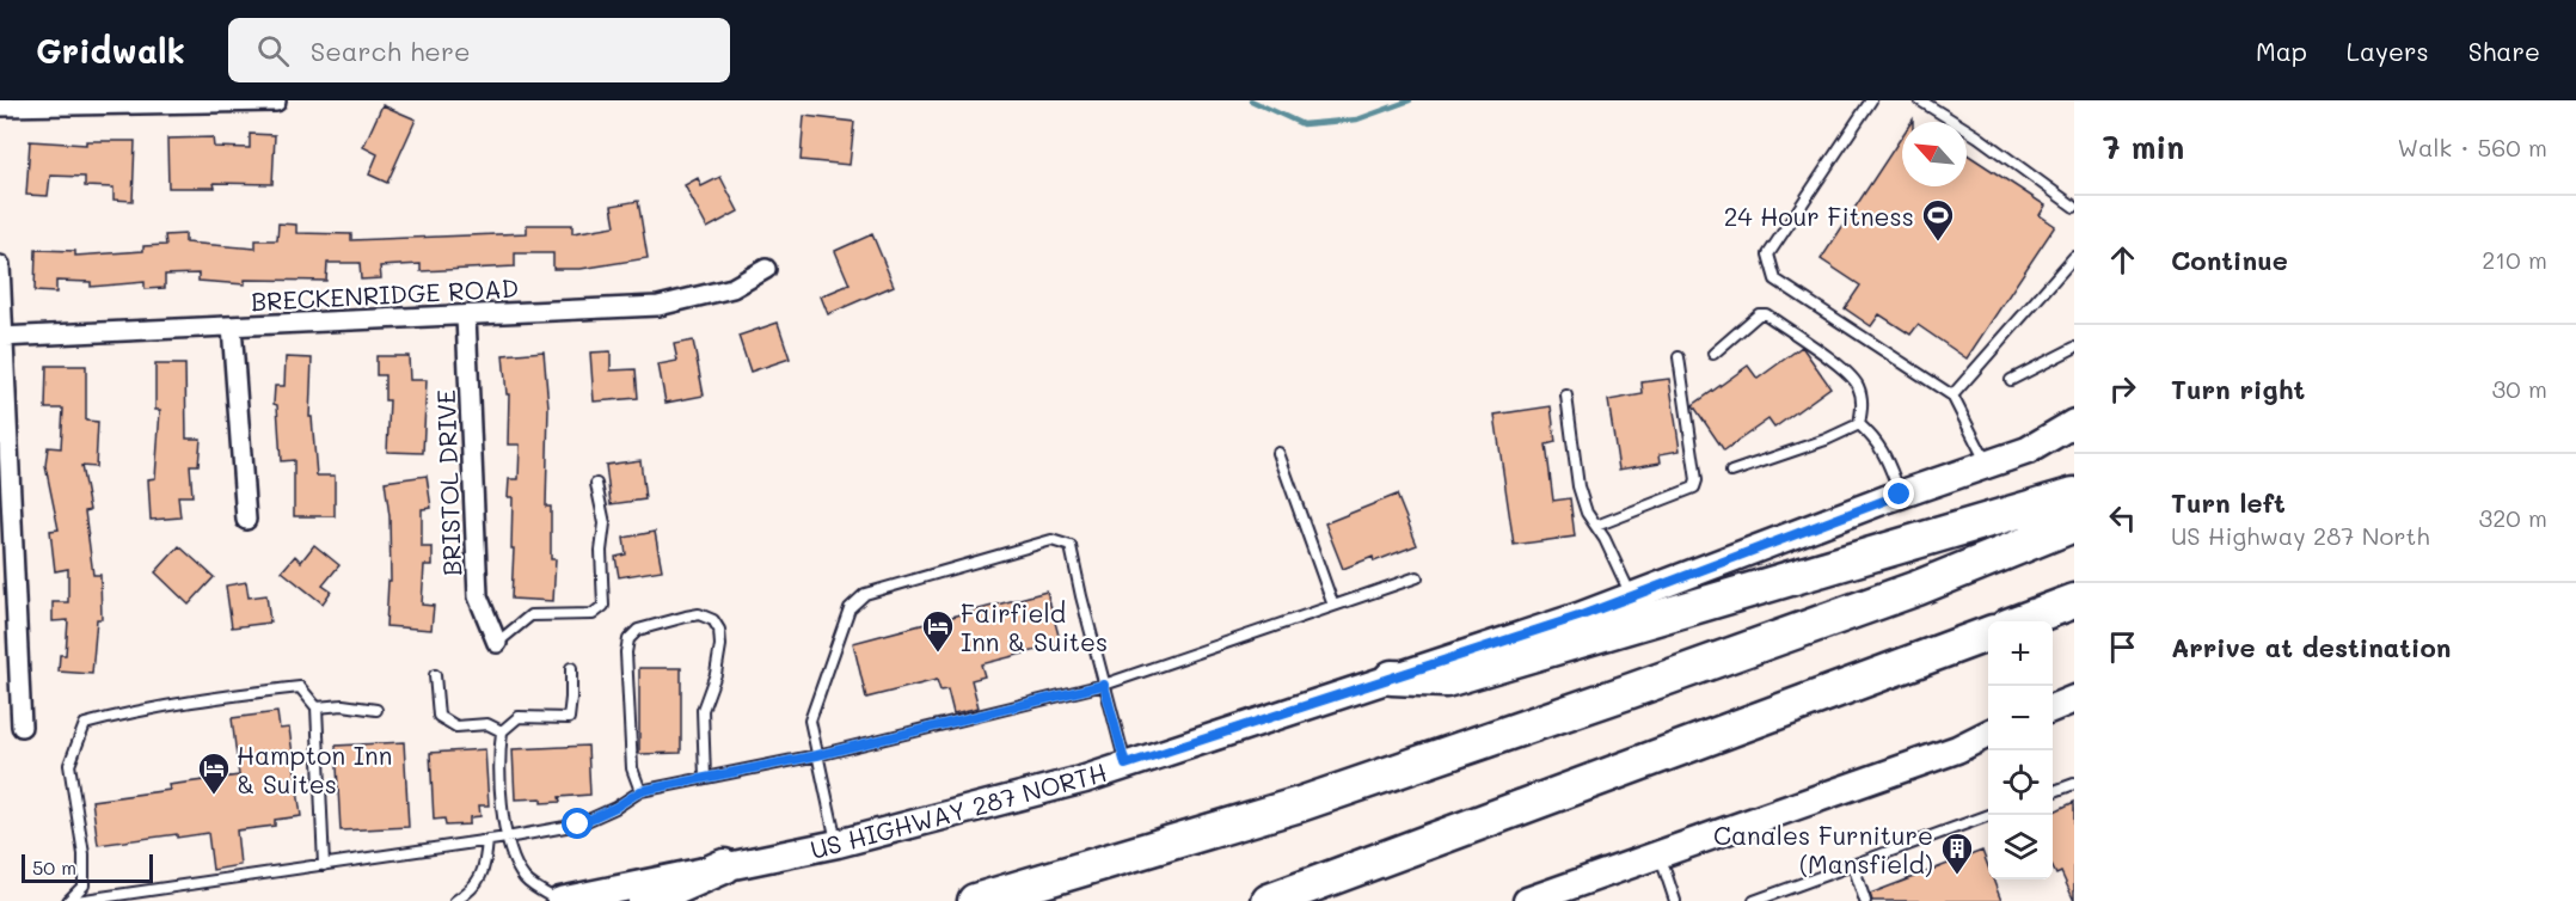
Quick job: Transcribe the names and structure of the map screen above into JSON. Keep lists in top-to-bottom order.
{
  "streets": {
    "main road": ["US HIGHWAY 287 NORTH"],
    "street": ["BRECKENRIDGE ROAD", "BRISTOL DRIVE"]
  },
  "crossings": [
    ["BRECKENRIDGE ROAD", "BRISTOL DRIVE"]
  ],
  "places": {
    "sports": ["24 Hour Fitness"],
    "hotel": ["Fairfield Inn & Suites", "Hampton Inn & Suites"],
    "building": ["Canales Furniture (Mansfield)"]
  },
  "scale_bar": "50 m",
  "north": "top left",
  "page": {
    "header": "Gridwalk",
    "search": "Search here",
    "nav": ["Map", "Layers", "Share"],
    "heading": ["7 min", "Walk · 560 m"],
    "list": [
      ["Continue", "210 m"],
      ["Turn right", "30 m"],
      ["Turn left", "US Highway 287 North", "320 m"],
      "Arrive at destination"
    ],
    "map_buttons": ["+", "−"],
    "scale": "50 m"
  }
}
